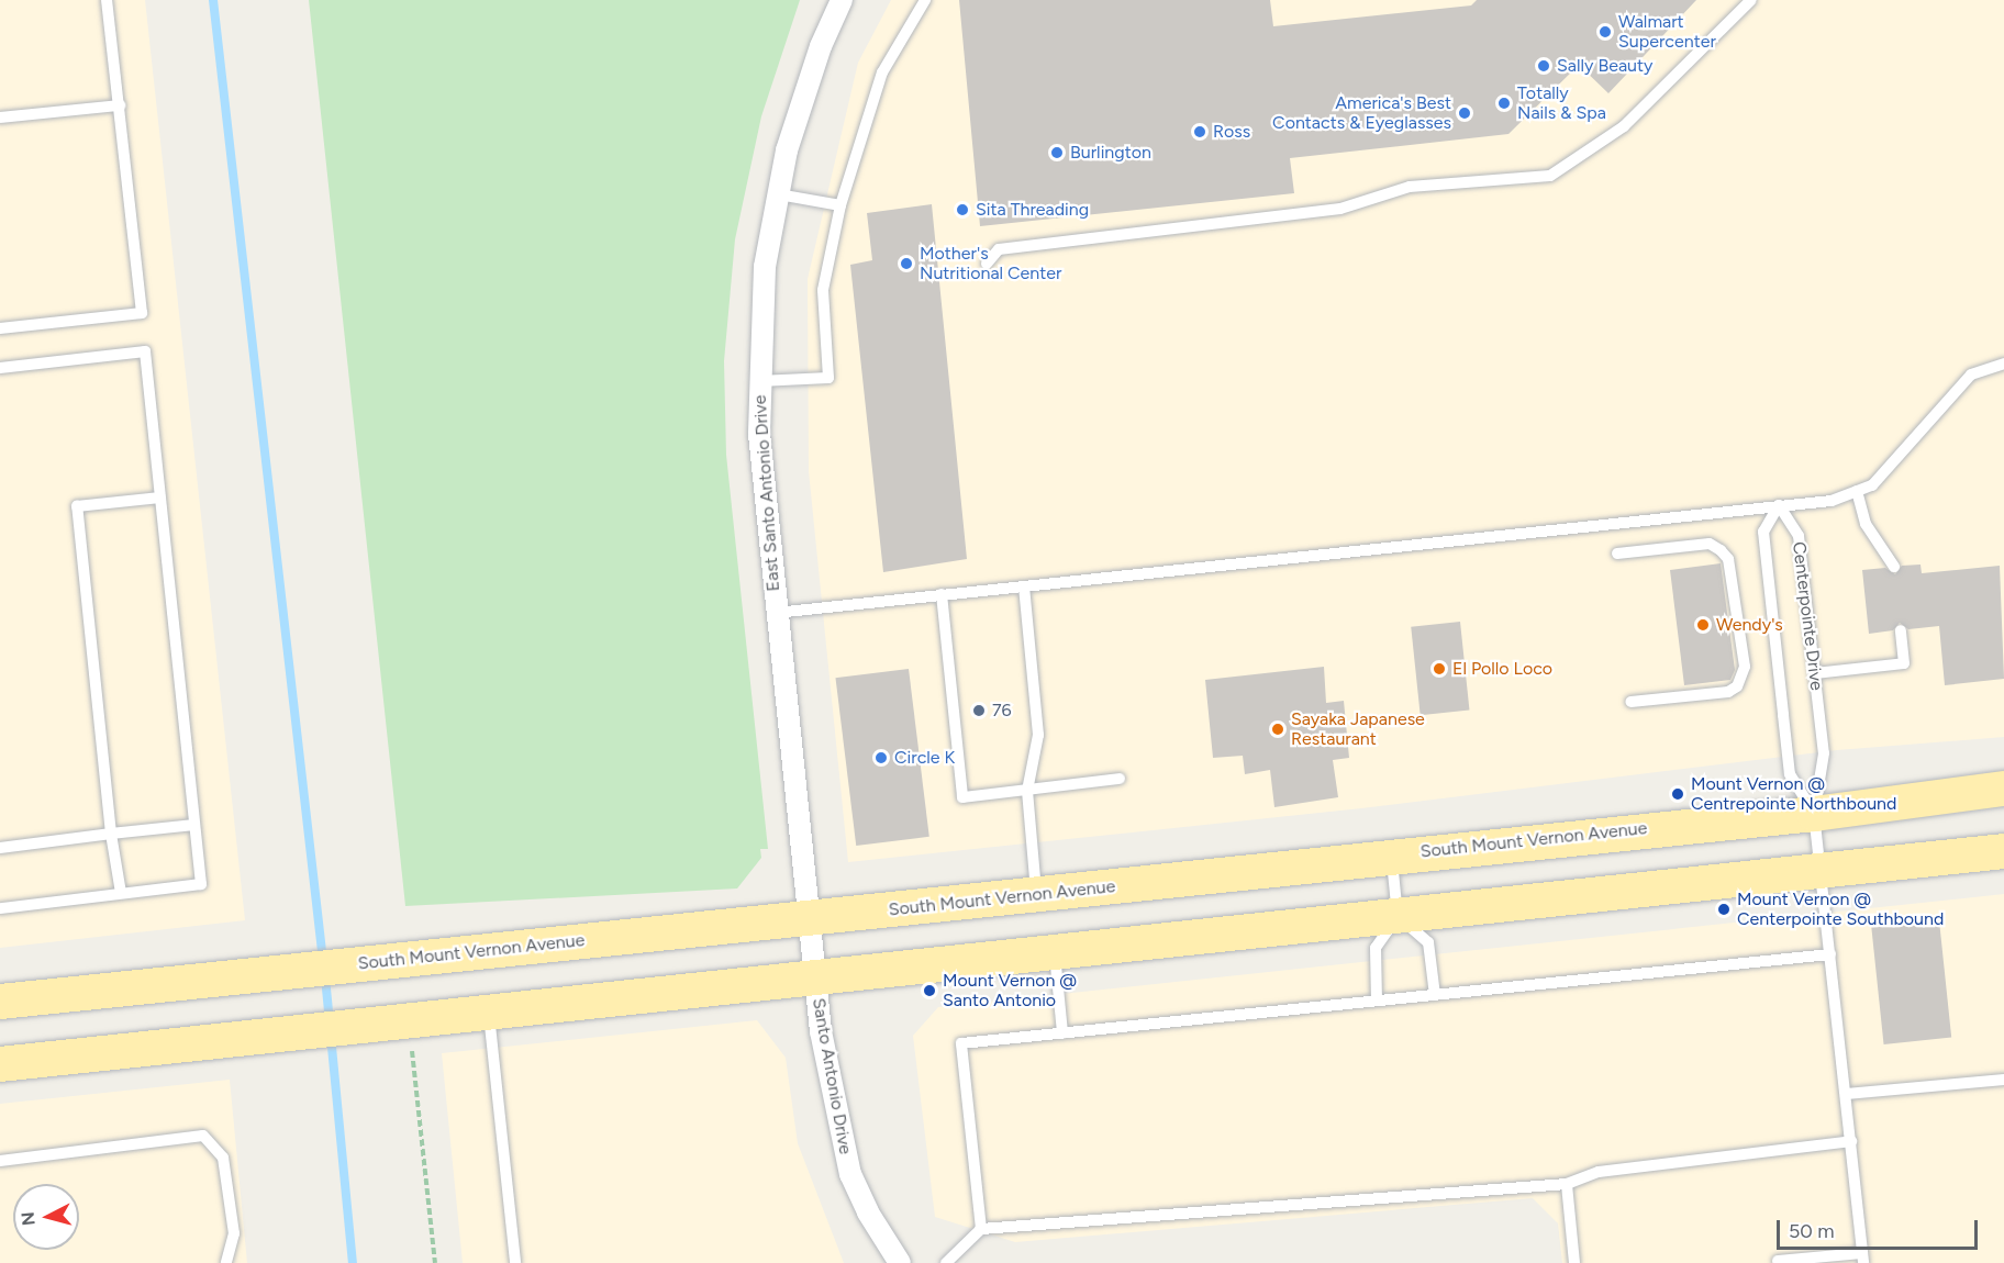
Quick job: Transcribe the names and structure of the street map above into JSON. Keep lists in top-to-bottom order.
{
  "streets": {
    "main road": ["South Mount Vernon Avenue"],
    "street": ["East Santo Antonio Drive", "Santo Antonio Drive"],
    "lane": ["Centerpointe Drive"]
  },
  "crossings": [
    ["East Santo Antonio Drive", "South Mount Vernon Avenue"],
    ["East Santo Antonio Drive", "Santo Antonio Drive"],
    ["Centerpointe Drive", "South Mount Vernon Avenue"],
    ["South Mount Vernon Avenue", "Santo Antonio Drive"]
  ],
  "places": [
    "Walmart Supercenter",
    "Sally Beauty",
    "Totally Nails & Spa",
    "America's Best Contacts & Eyeglasses",
    "Ross",
    "Burlington",
    "Sita Threading",
    "Mother's Nutritional Center",
    "Wendy's",
    "El Pollo Loco",
    "76",
    "Sayaka Japanese Restaurant",
    "Circle K",
    "Mount Vernon @ Centrepointe Northbound",
    "Mount Vernon @ Centerpointe Southbound",
    "Mount Vernon @ Santo Antonio"
  ],
  "scale_bar": "50 m",
  "north": "left"
}
